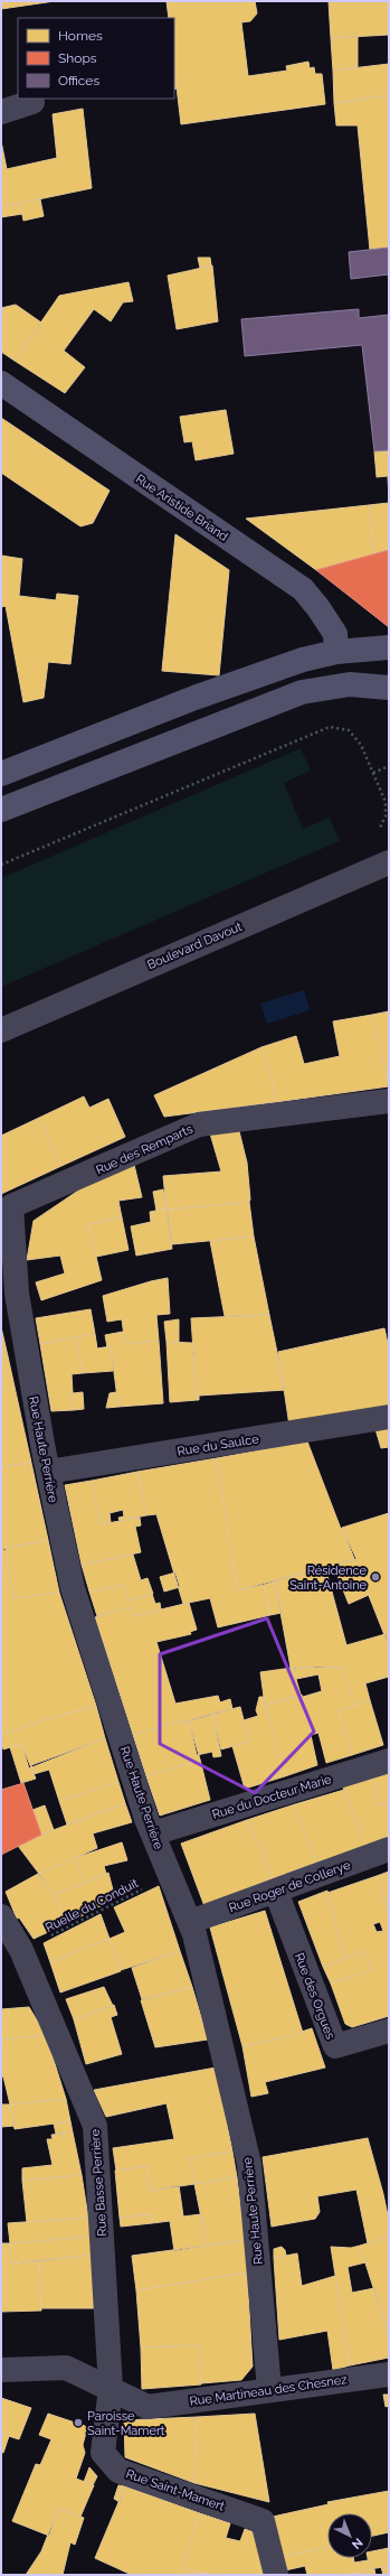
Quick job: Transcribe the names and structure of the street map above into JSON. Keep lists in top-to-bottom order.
{
  "streets": {
    "main road": ["Rue Aristide Briand"],
    "street": [
      "Boulevard Davout",
      "Rue des Remparts",
      "Rue du Saulce",
      "Rue Haute Perrière",
      "Rue du Docteur Marie",
      "Rue Roger de Collerye",
      "Rue des Orgues",
      "Rue Basse Perrière",
      "Rue Martineau des Chesnez",
      "Rue Saint-Mamert"
    ],
    "path": ["Ruelle du Conduit"]
  },
  "crossings": [
    ["Rue des Remparts", "Rue Haute Perrière"],
    ["Rue du Saulce", "Rue Haute Perrière"],
    ["Rue Haute Perrière", "Rue du Docteur Marie"],
    ["Rue Haute Perrière", "Rue Roger de Collerye"],
    ["Rue Haute Perrière", "Ruelle du Conduit"],
    ["Rue Haute Perrière", "Rue Martineau des Chesnez"],
    ["Rue Roger de Collerye", "Rue des Orgues"],
    ["Ruelle du Conduit", "Rue Basse Perrière"],
    ["Rue Basse Perrière", "Rue Martineau des Chesnez"],
    ["Rue Basse Perrière", "Rue Saint-Mamert"],
    ["Rue Martineau des Chesnez", "Rue Saint-Mamert"]
  ],
  "places": ["Résidence Saint-Antoine", "Paroisse Saint-Mamert"],
  "legend": ["Homes", "Shops", "Offices"],
  "north": "bottom right"
}
